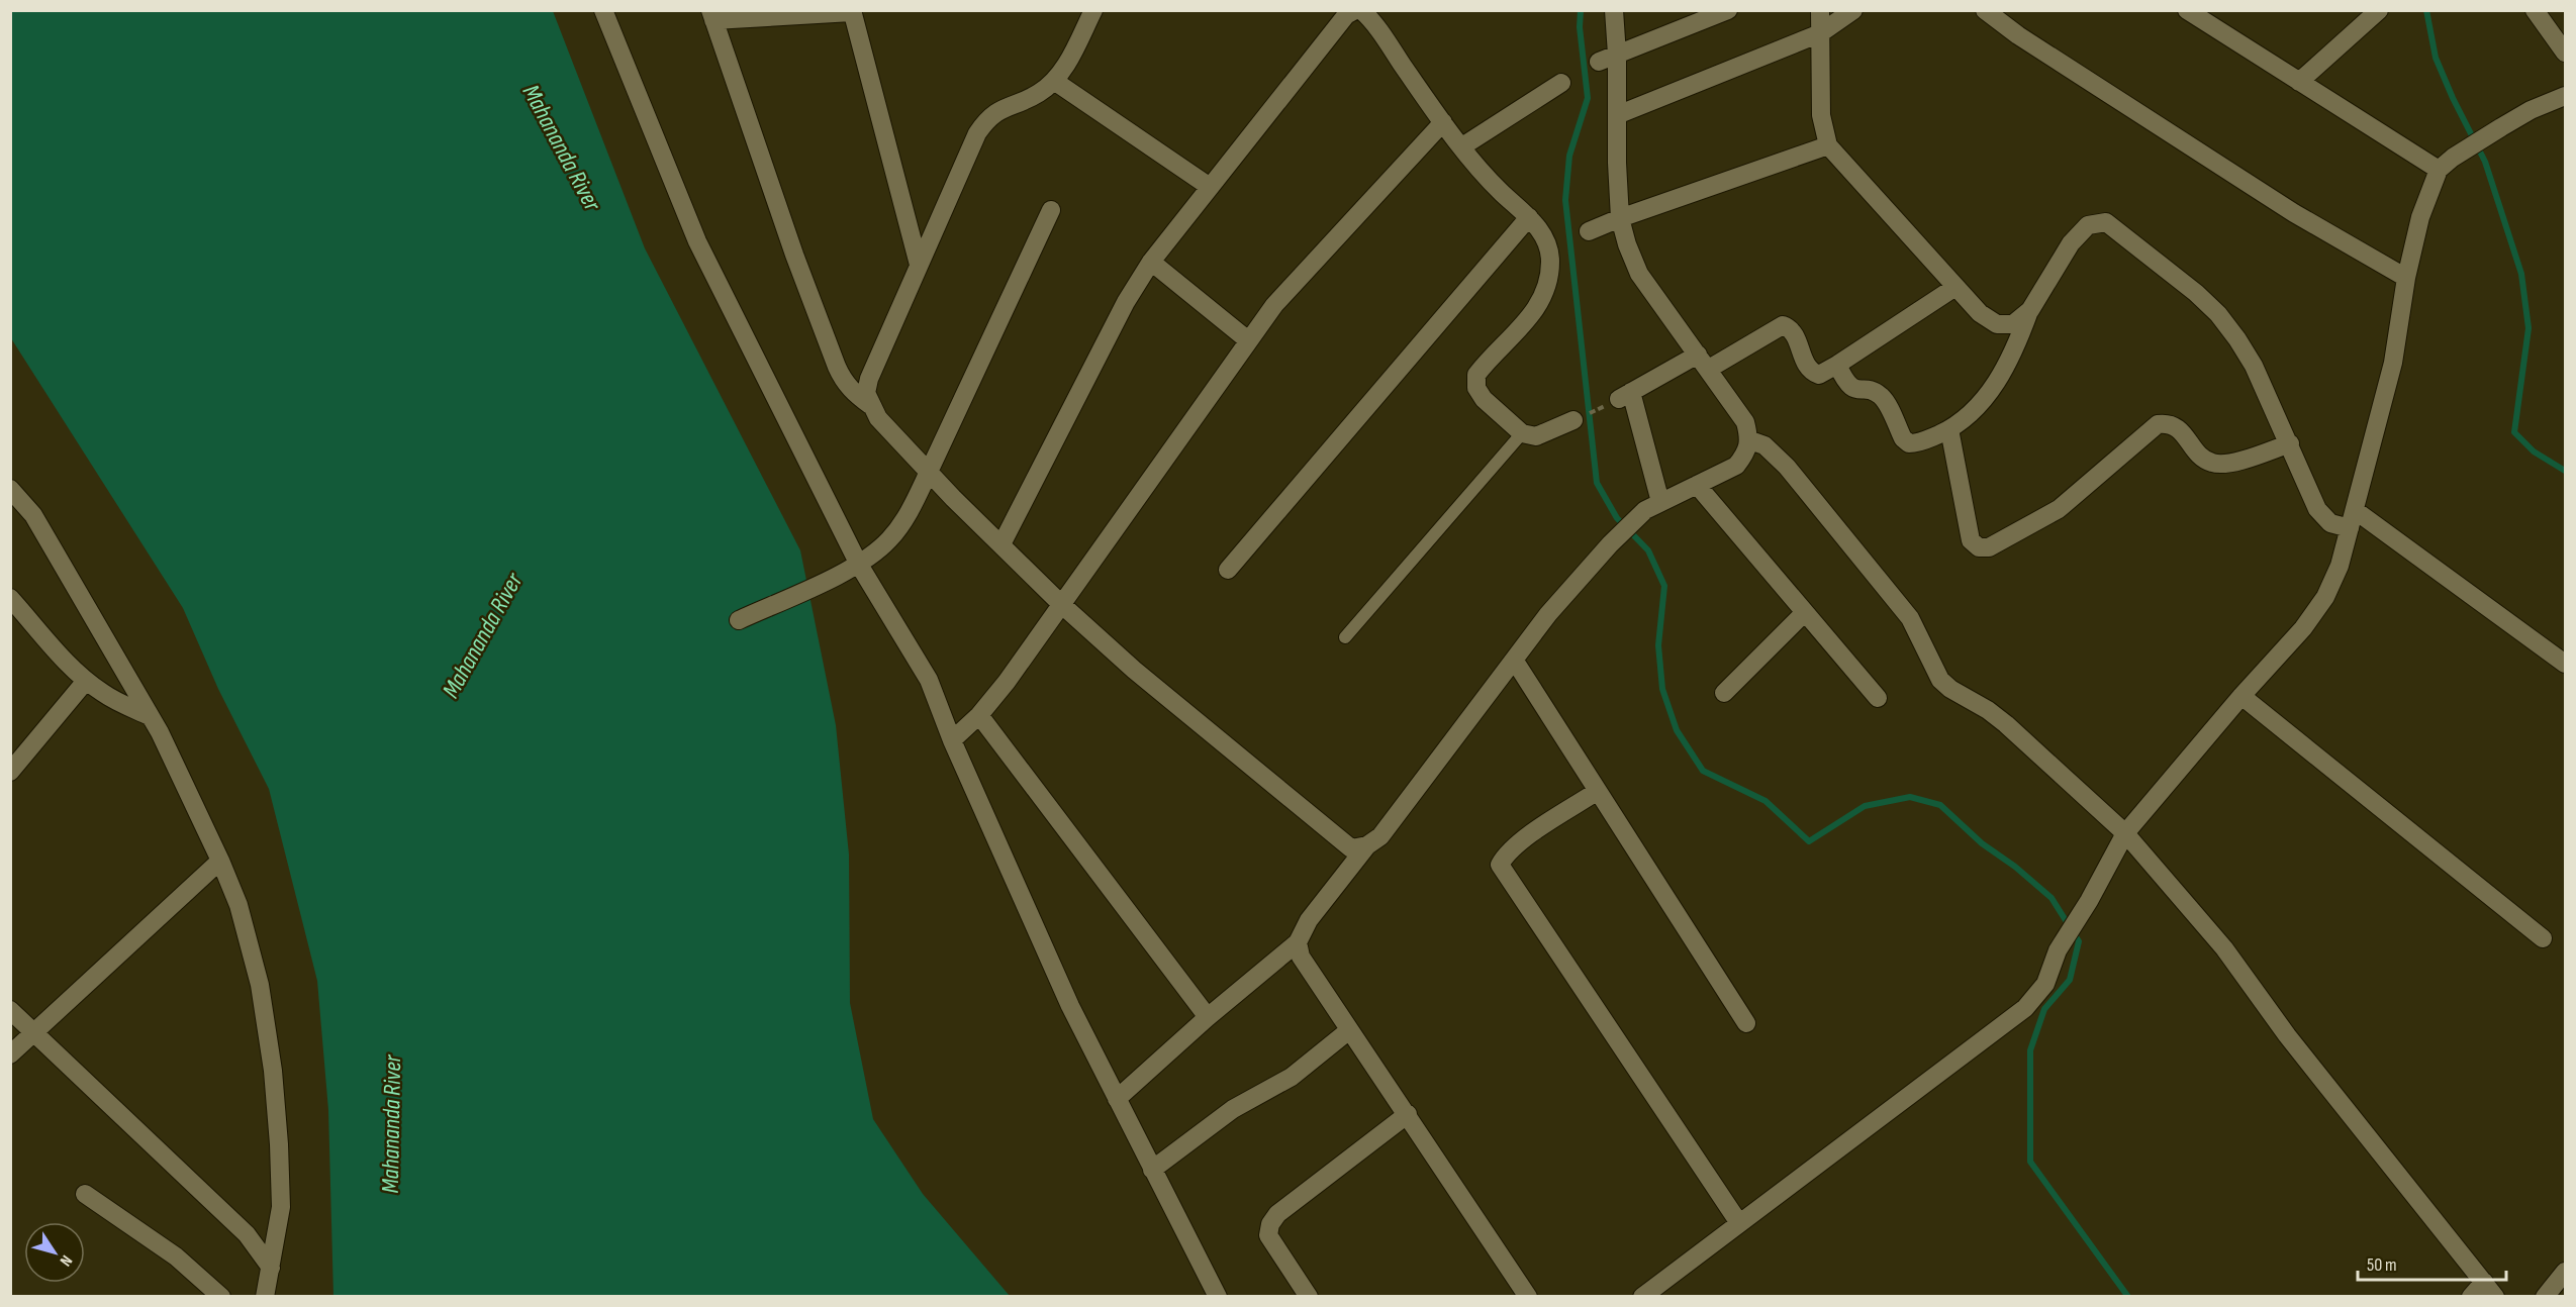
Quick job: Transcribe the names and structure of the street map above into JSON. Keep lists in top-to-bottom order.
{
  "water": ["Mahananda River"],
  "scale_bar": "50 m",
  "north": "bottom right"
}
